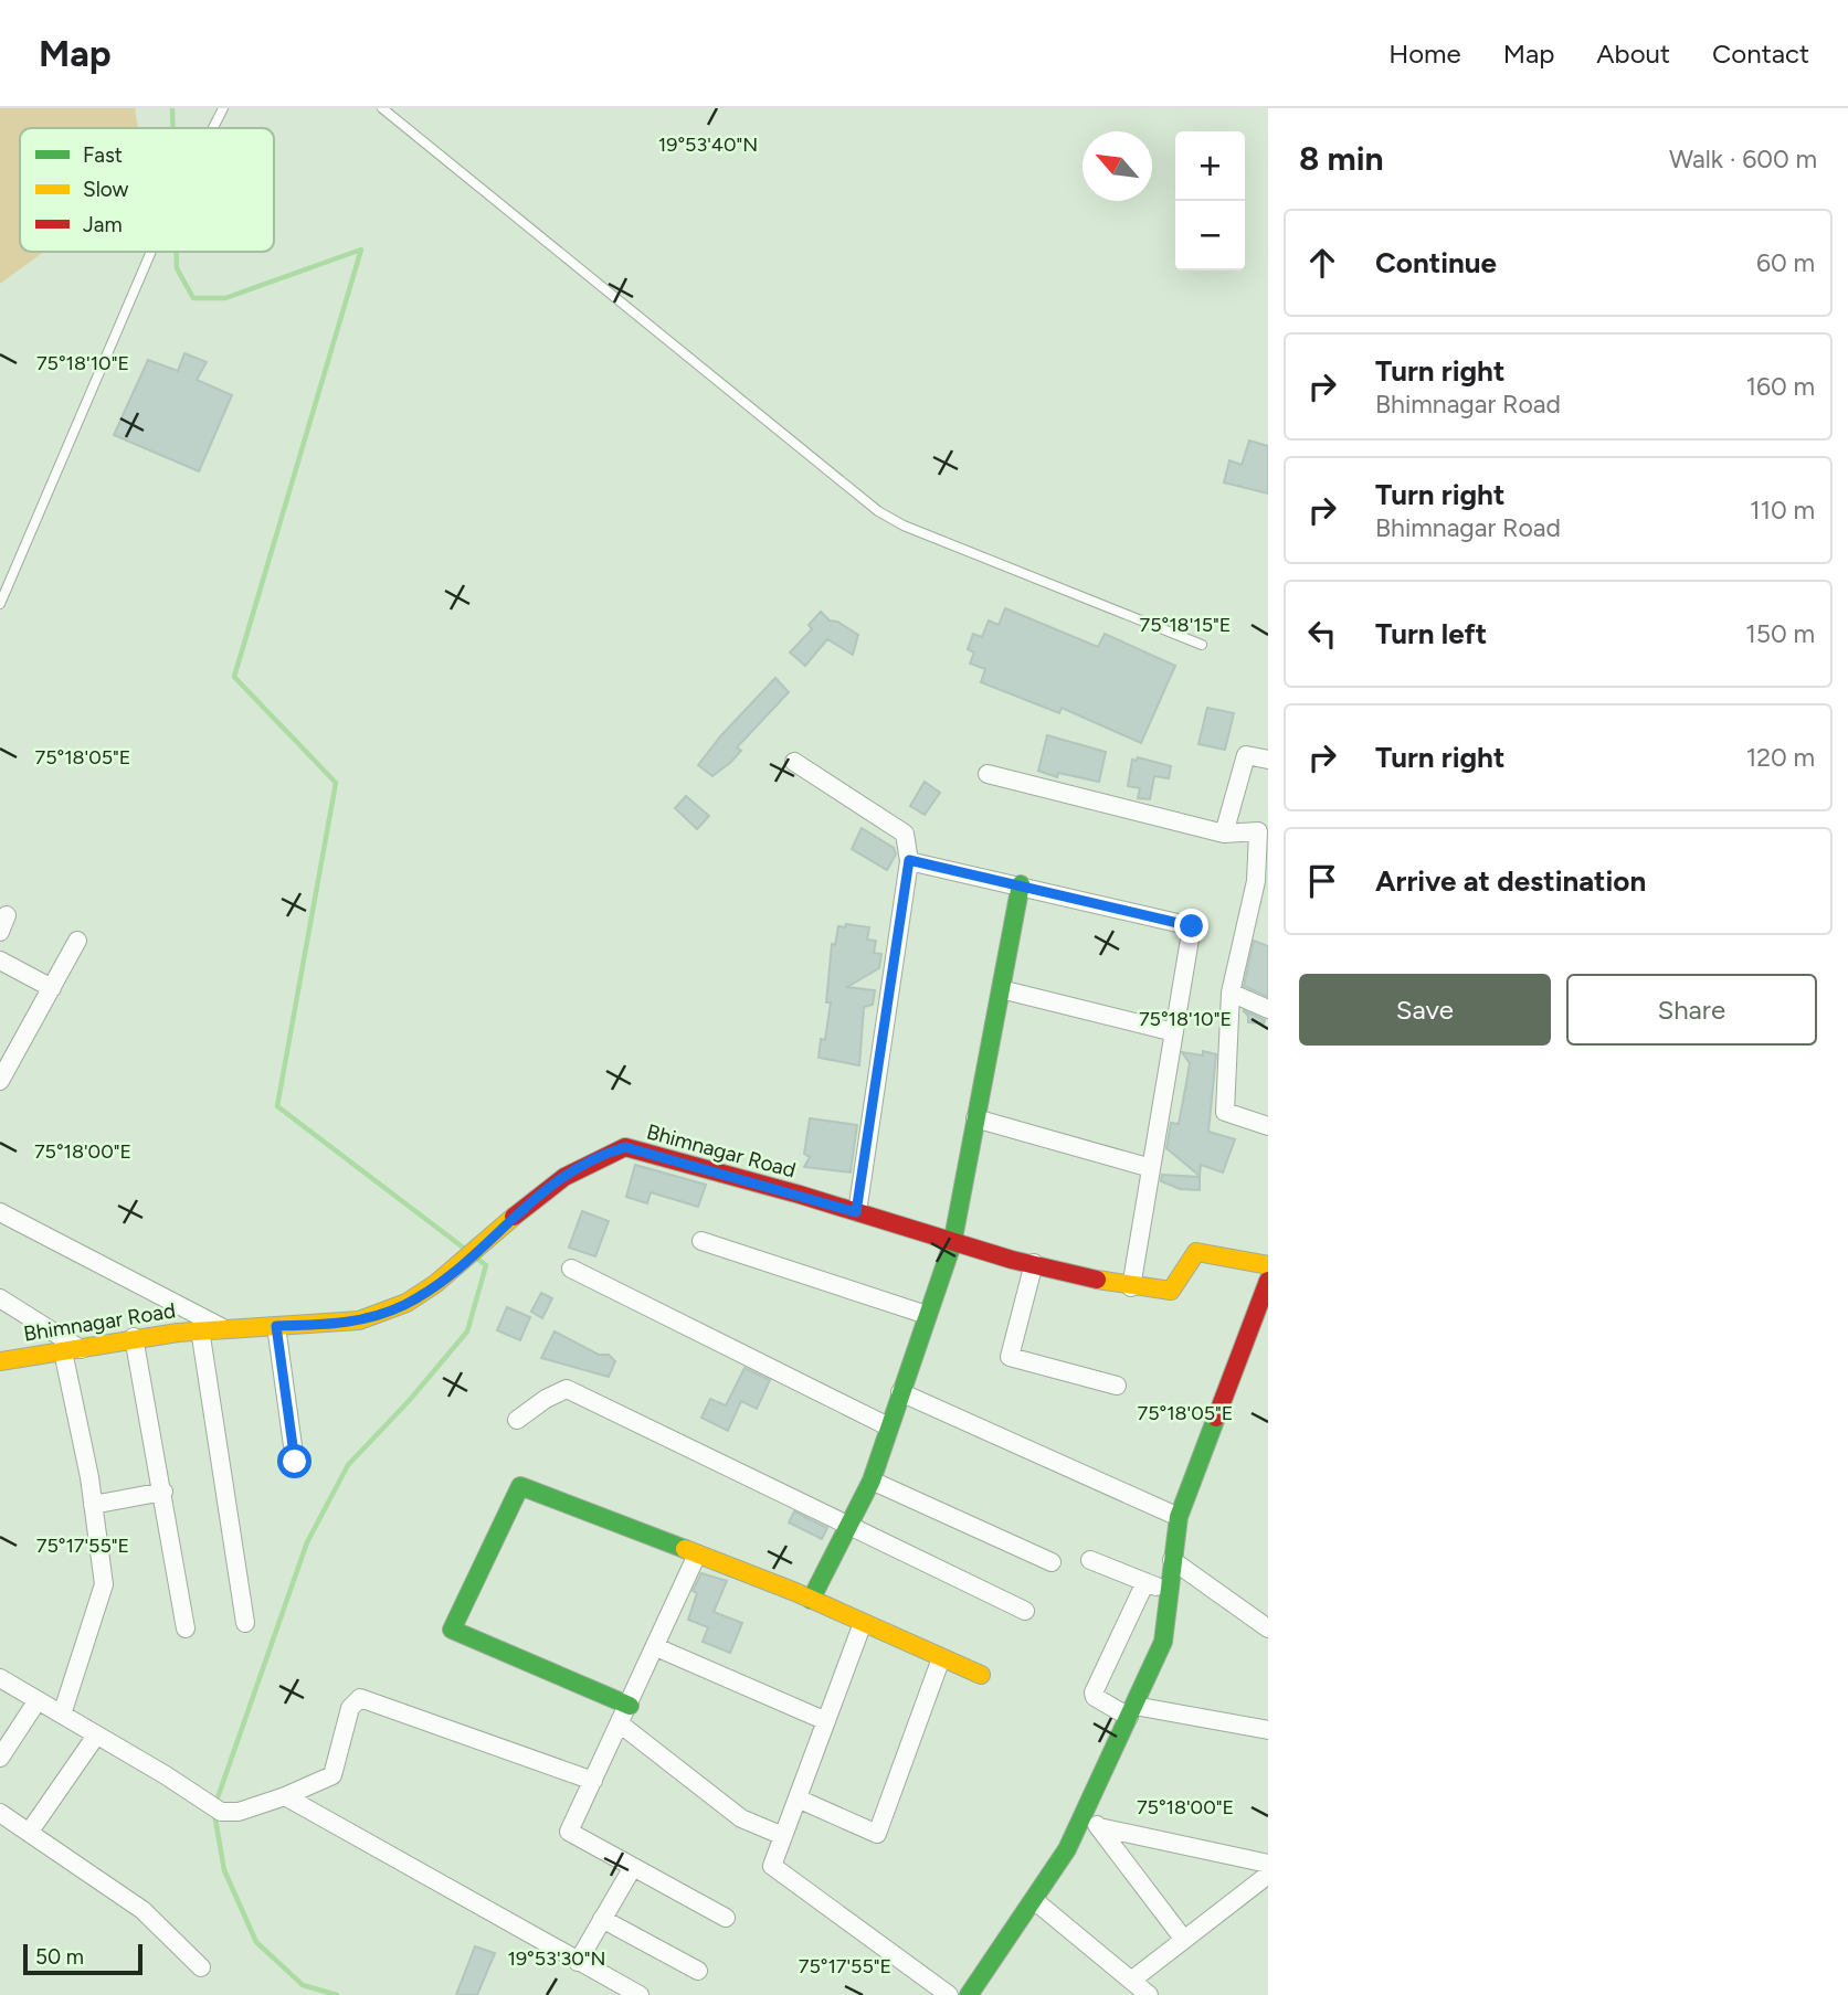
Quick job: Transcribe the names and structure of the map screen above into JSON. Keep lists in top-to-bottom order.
{
  "streets": {
    "street": ["Bhimnagar Road"]
  },
  "legend": ["Fast", "Slow", "Jam"],
  "scale_bar": "50 m",
  "north": "top left",
  "page": {
    "header": "Map",
    "nav": [
      "Home",
      "Map",
      "About",
      "Contact"
    ],
    "heading": ["8 min", "Walk · 600 m"],
    "map_buttons": ["+", "−"],
    "list": [
      ["Continue", "60 m"],
      ["Turn right", "Bhimnagar Road", "160 m"],
      ["Turn right", "Bhimnagar Road", "110 m"],
      ["Turn left", "150 m"],
      ["Turn right", "120 m"],
      "Arrive at destination"
    ],
    "buttons": ["Save", "Share"],
    "scale": "50 m"
  },
  "coordinates": [
    "19°53'40\"N",
    "75°18'10\"E",
    "75°18'15\"E",
    "75°18'05\"E",
    "75°18'00\"E",
    "75°17'55\"E",
    "19°53'30\"N"
  ]
}
